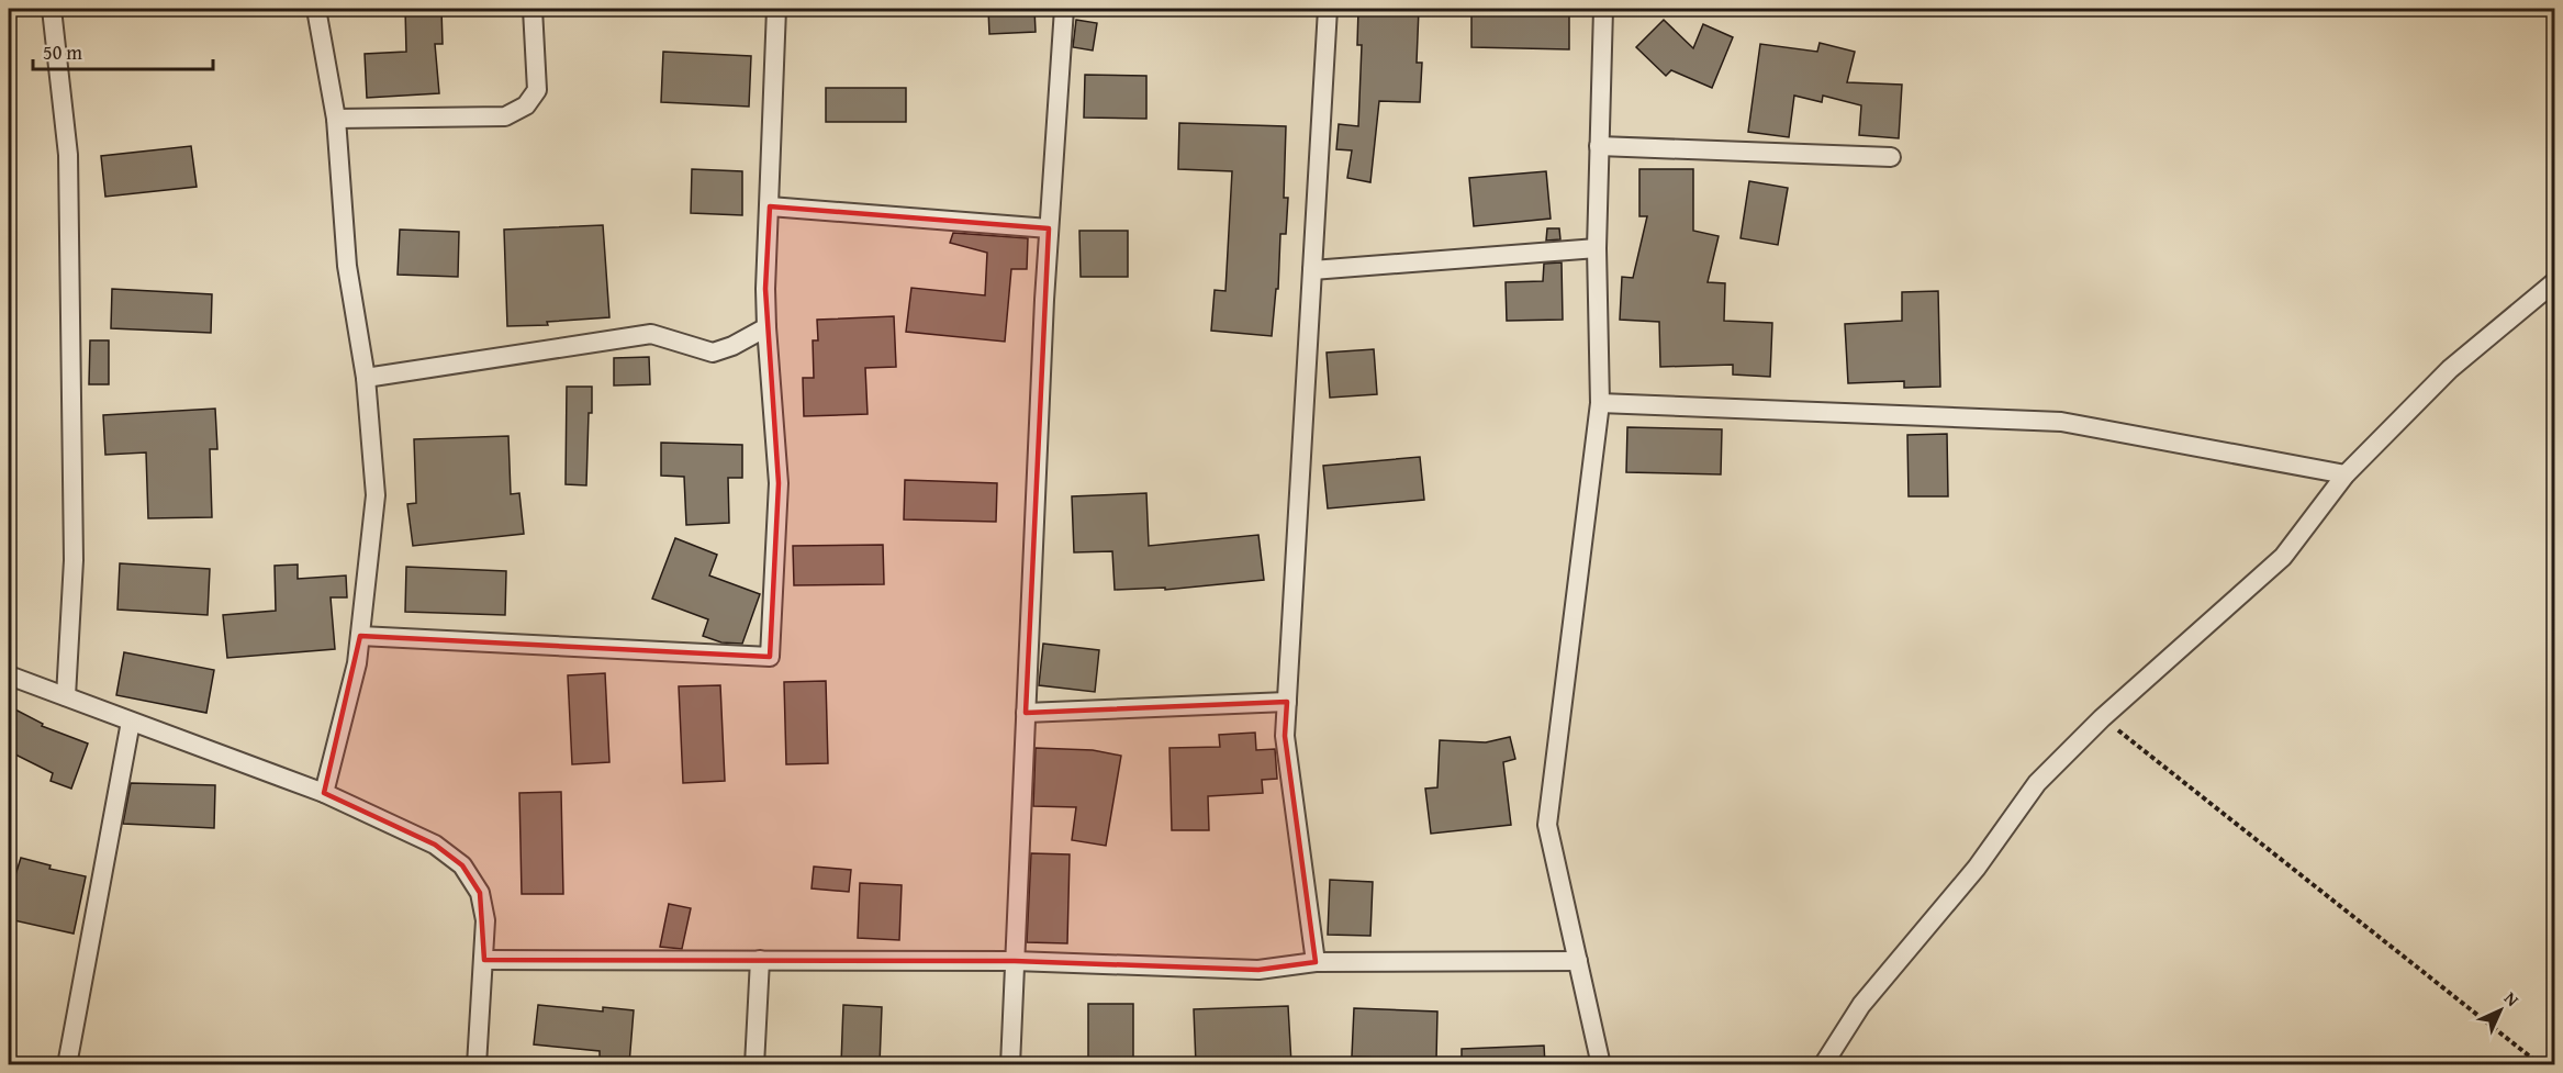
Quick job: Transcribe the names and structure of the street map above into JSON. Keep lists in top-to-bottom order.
{
  "scale_bar": "50 m",
  "north": "top right"
}
